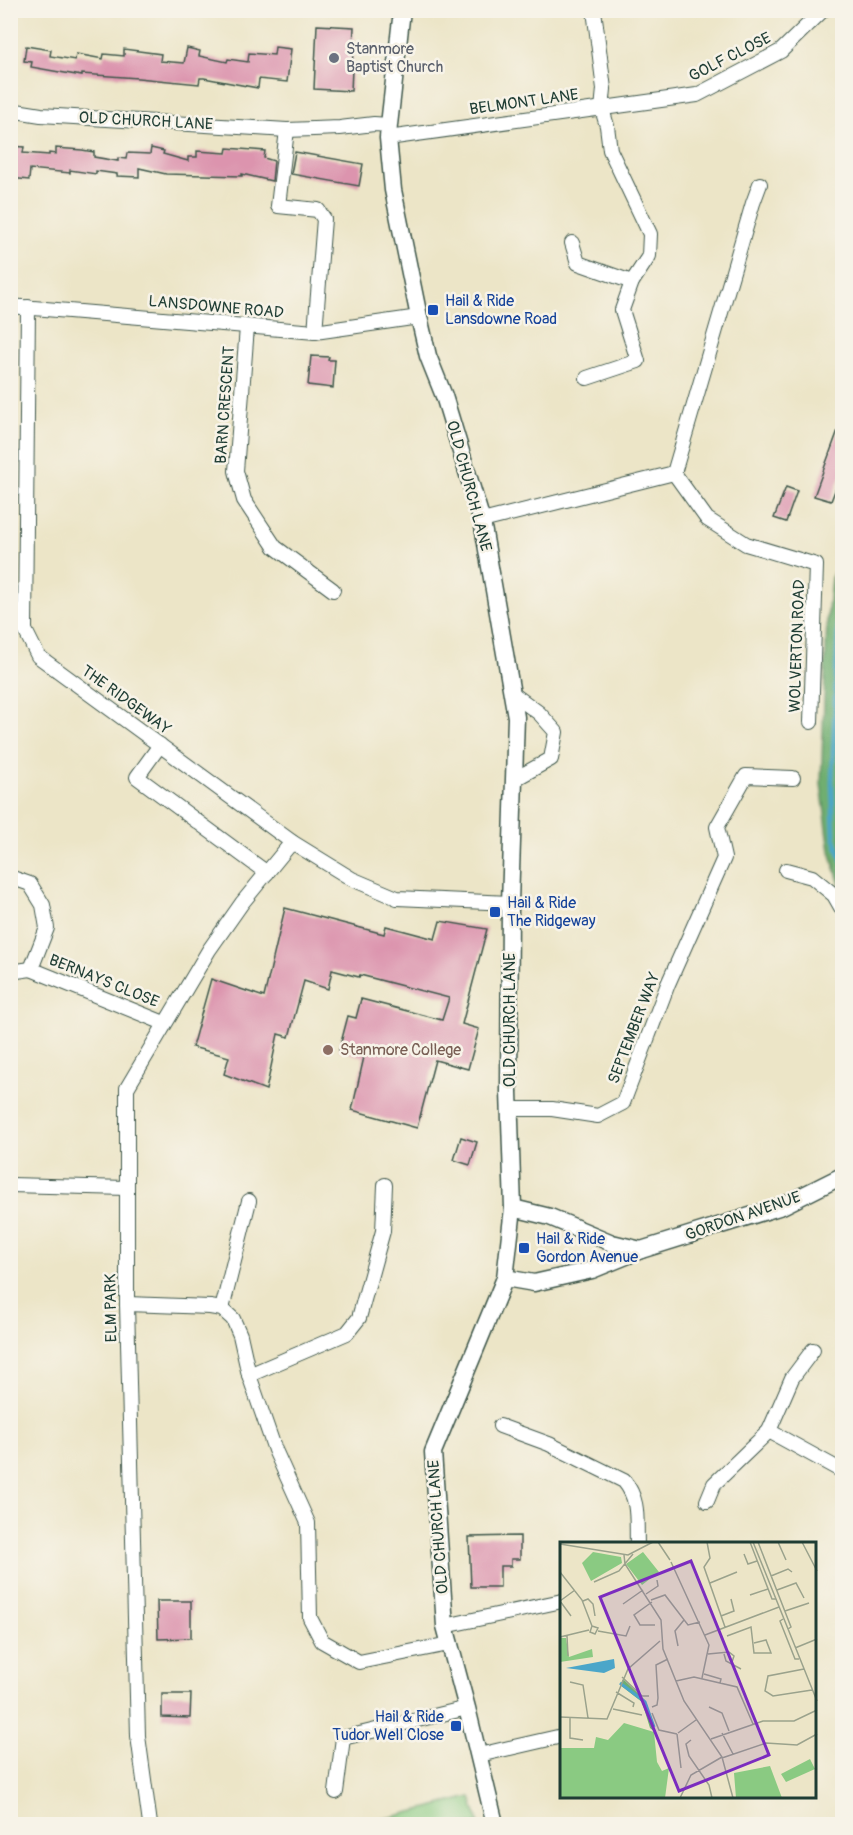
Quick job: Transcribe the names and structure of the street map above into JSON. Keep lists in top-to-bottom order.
{
  "streets": {
    "street": [
      "GOLF CLOSE",
      "BELMONT LANE",
      "OLD CHURCH LANE",
      "LANSDOWNE ROAD",
      "BARN CRESCENT",
      "WOLVERTON ROAD",
      "THE RIDGEWAY",
      "BERNAYS CLOSE",
      "SEPTEMBER WAY",
      "GORDON AVENUE",
      "ELM PARK"
    ]
  },
  "crossings": [
    ["GOLF CLOSE", "BELMONT LANE"],
    ["BELMONT LANE", "OLD CHURCH LANE"],
    ["OLD CHURCH LANE", "LANSDOWNE ROAD"],
    ["OLD CHURCH LANE", "THE RIDGEWAY"],
    ["OLD CHURCH LANE", "SEPTEMBER WAY"],
    ["OLD CHURCH LANE", "GORDON AVENUE"],
    ["LANSDOWNE ROAD", "BARN CRESCENT"],
    ["LANSDOWNE ROAD", "THE RIDGEWAY"],
    ["THE RIDGEWAY", "ELM PARK"],
    ["BERNAYS CLOSE", "ELM PARK"]
  ],
  "places": {
    "other": ["Stanmore Baptist Church", "Stanmore College"],
    "transit": [
      "Hail & Ride Lansdowne Road",
      "Hail & Ride The Ridgeway",
      "Hail & Ride Gordon Avenue",
      "Hail & Ride Tudor Well Close"
    ]
  }
}
